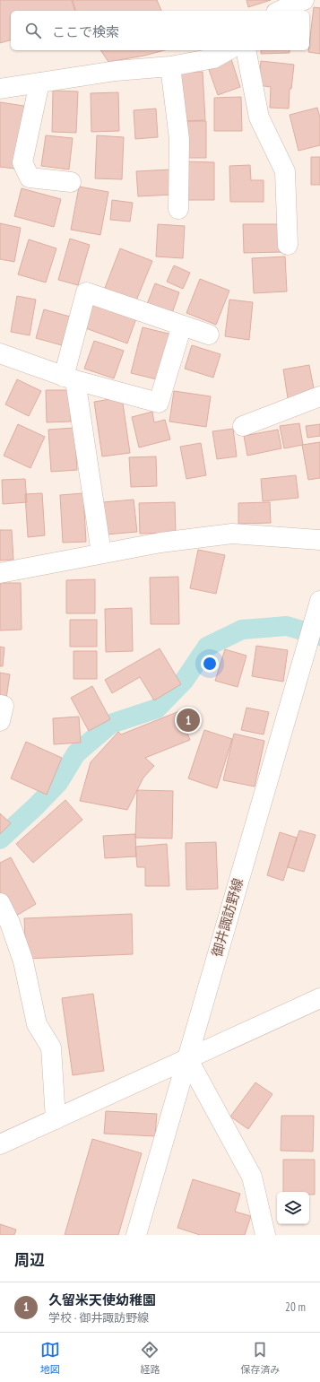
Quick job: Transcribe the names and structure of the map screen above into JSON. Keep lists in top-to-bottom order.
{
  "streets": {
    "street": ["御井諏訪野線"]
  },
  "page": {
    "search": "ここで検索",
    "pins": "1",
    "heading": "周辺",
    "list": [
      {
        "mark": "1",
        "name": "久留米天使幼稚園",
        "note": "学校 · 御井諏訪野線",
        "value": "20 m"
      }
    ],
    "nav": ["地図", "経路", "保存済み"]
  }
}
